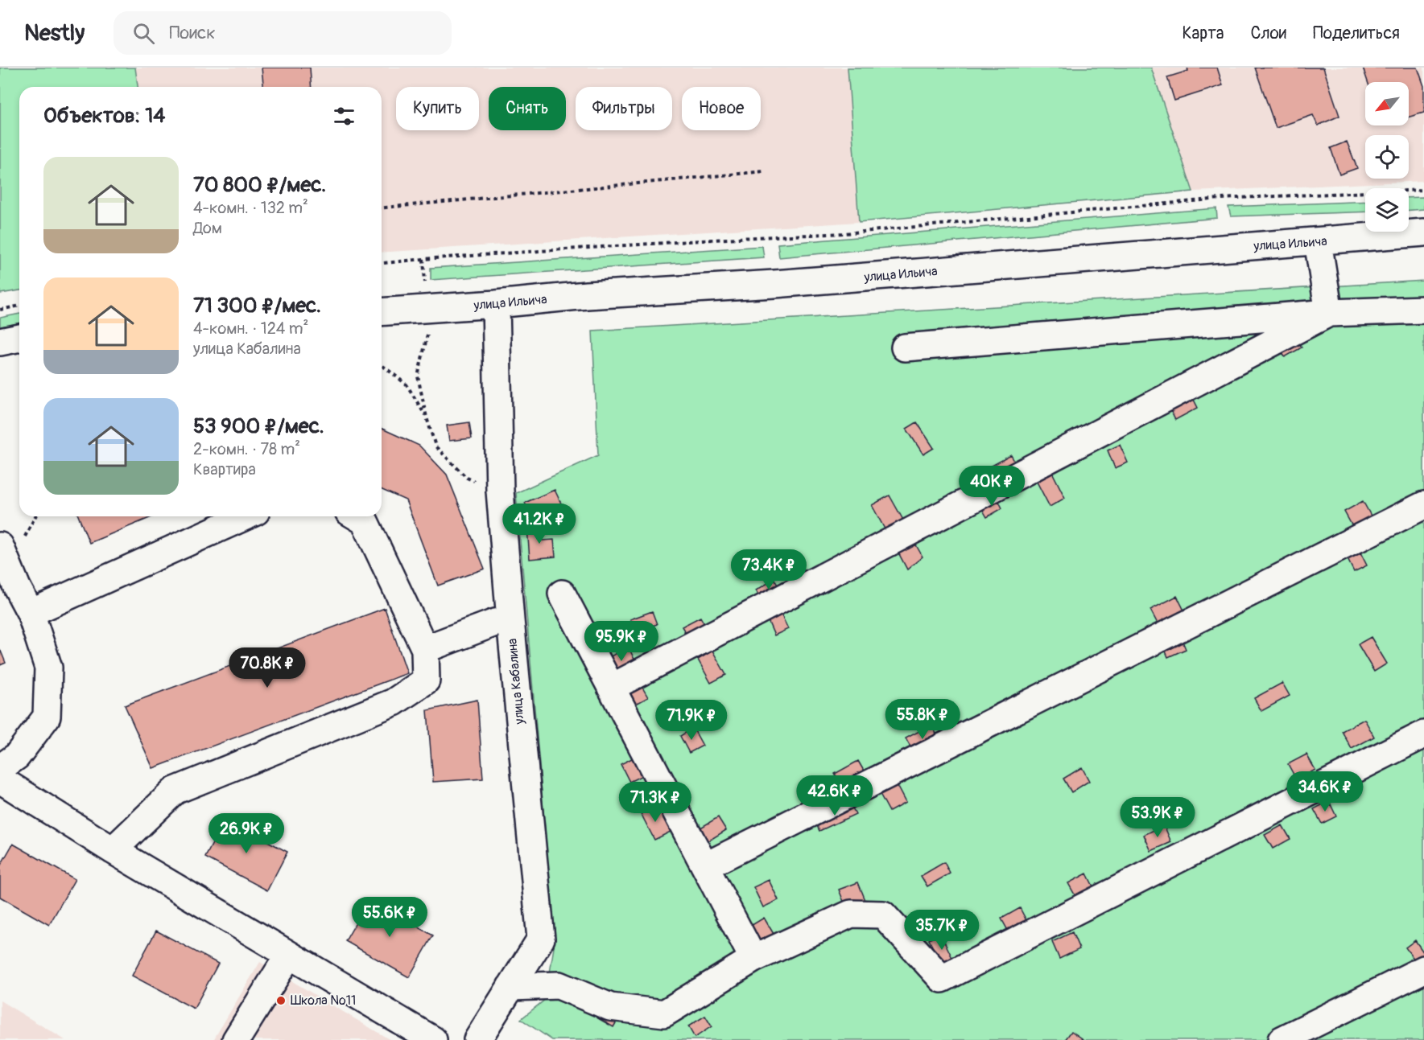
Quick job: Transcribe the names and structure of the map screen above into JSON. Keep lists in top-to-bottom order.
{
  "streets": {
    "street": ["улица Ильича", "улица Кабалина"]
  },
  "crossings": [
    ["улица Ильича", "улица Кабалина"]
  ],
  "places": ["Школа №11"],
  "north": "bottom left",
  "page": {
    "header": "Nestly",
    "search": "Поиск",
    "nav": ["Карта", "Слои", "Поделиться"],
    "chip": [
      "Купить",
      "Снять",
      "Фильтры",
      "Новое"
    ],
    "heading": "Объектов: 14",
    "list": [
      {
        "name": "70 800 ₽/мес.",
        "note": "4-комн. · 132 m² · Дом"
      },
      {
        "name": "71 300 ₽/мес.",
        "note": "4-комн. · 124 m² · улица Кабалина"
      },
      {
        "name": "53 900 ₽/мес.",
        "note": "2-комн. · 78 m² · Квартира"
      }
    ],
    "price": [
      "40K ₽",
      "41.2K ₽",
      "73.4K ₽",
      "95.9K ₽",
      "70.8K ₽",
      "55.8K ₽",
      "71.9K ₽",
      "34.6K ₽",
      "42.6K ₽",
      "71.3K ₽",
      "53.9K ₽",
      "26.9K ₽",
      "55.6K ₽",
      "35.7K ₽"
    ]
  }
}
